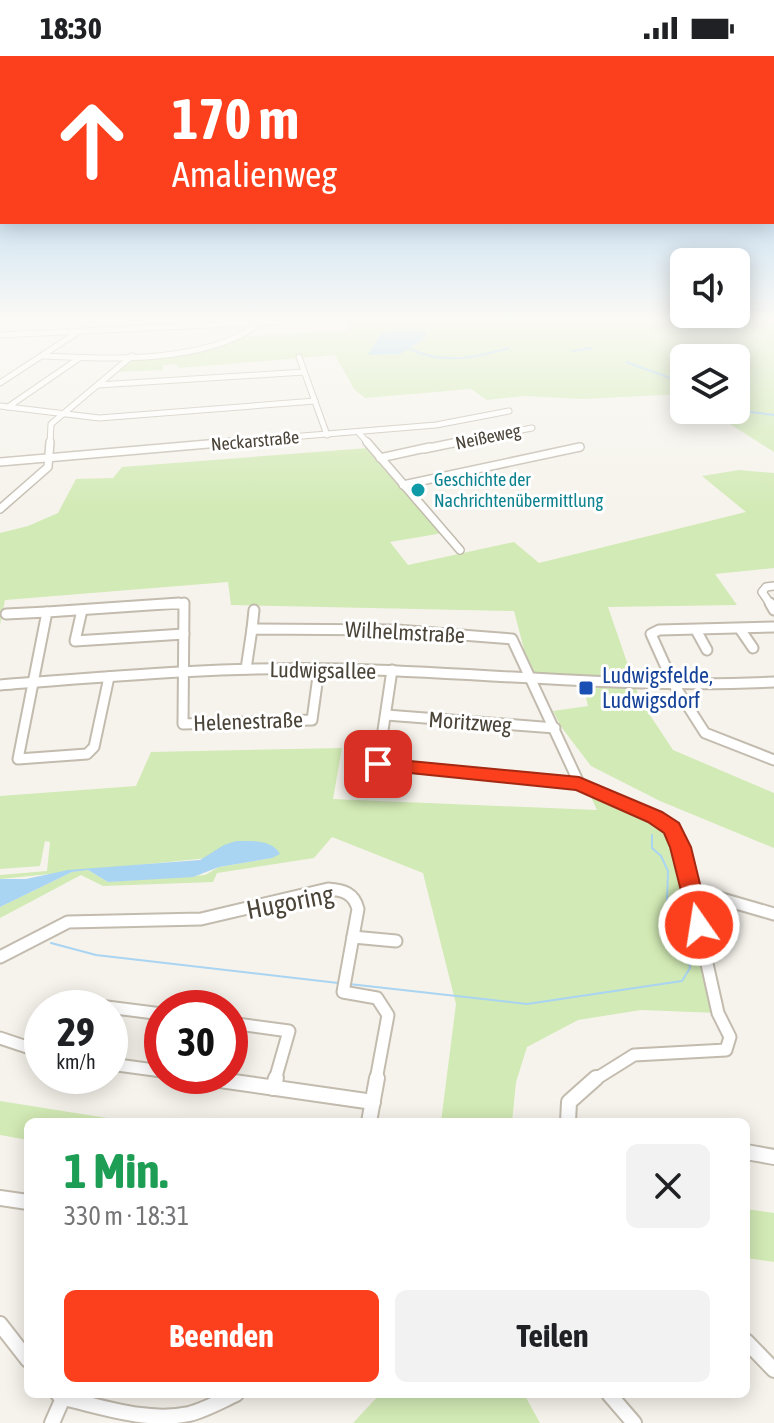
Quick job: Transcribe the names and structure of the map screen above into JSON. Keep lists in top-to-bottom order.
{
  "streets": {
    "street": [
      "Neißeweg",
      "Neckarstraße",
      "Wilhelmstraße",
      "Ludwigsallee",
      "Helenestraße",
      "Moritzweg",
      "Hugoring"
    ]
  },
  "crossings": [
    ["Wilhelmstraße", "Ludwigsallee"],
    ["Ludwigsallee", "Helenestraße"]
  ],
  "places": {
    "other": ["Geschichte der Nachrichtenübermittlung"],
    "transit": ["Ludwigsfelde, Ludwigsdorf"]
  },
  "page": {
    "status": "18:30",
    "turn": ["170 m", "Amalienweg"],
    "speed": "29 km/h",
    "limit": "30",
    "heading": ["1 Min.", "330 m · 18:31"],
    "buttons": ["Beenden", "Teilen"]
  }
}
